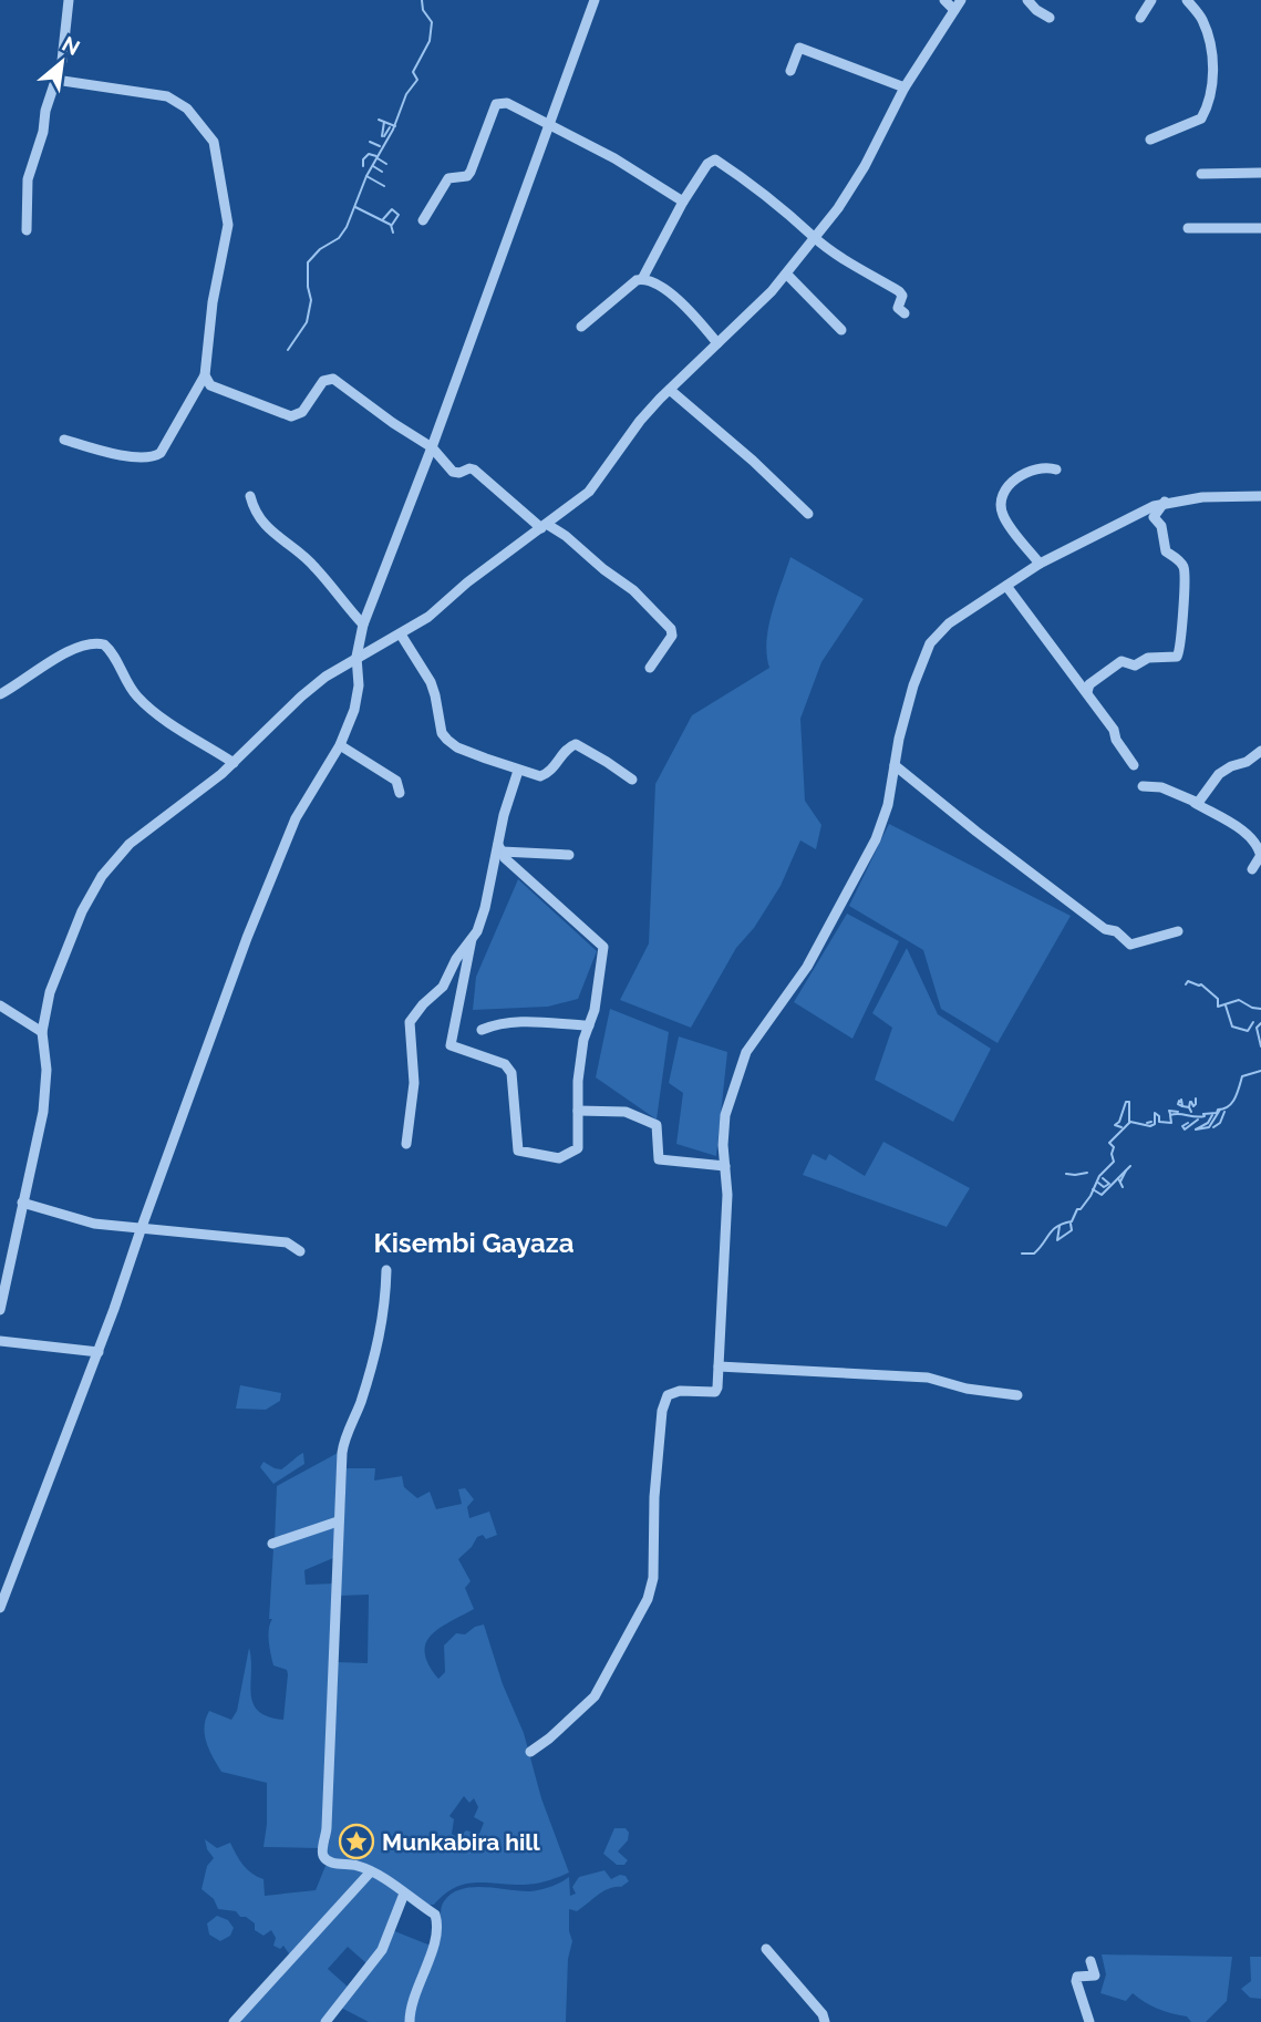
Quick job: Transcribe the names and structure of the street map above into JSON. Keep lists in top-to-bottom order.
{
  "districts": ["Kisembi Gayaza"],
  "places": {
    "place": ["Munkabira hill"]
  },
  "north": "top right"
}
